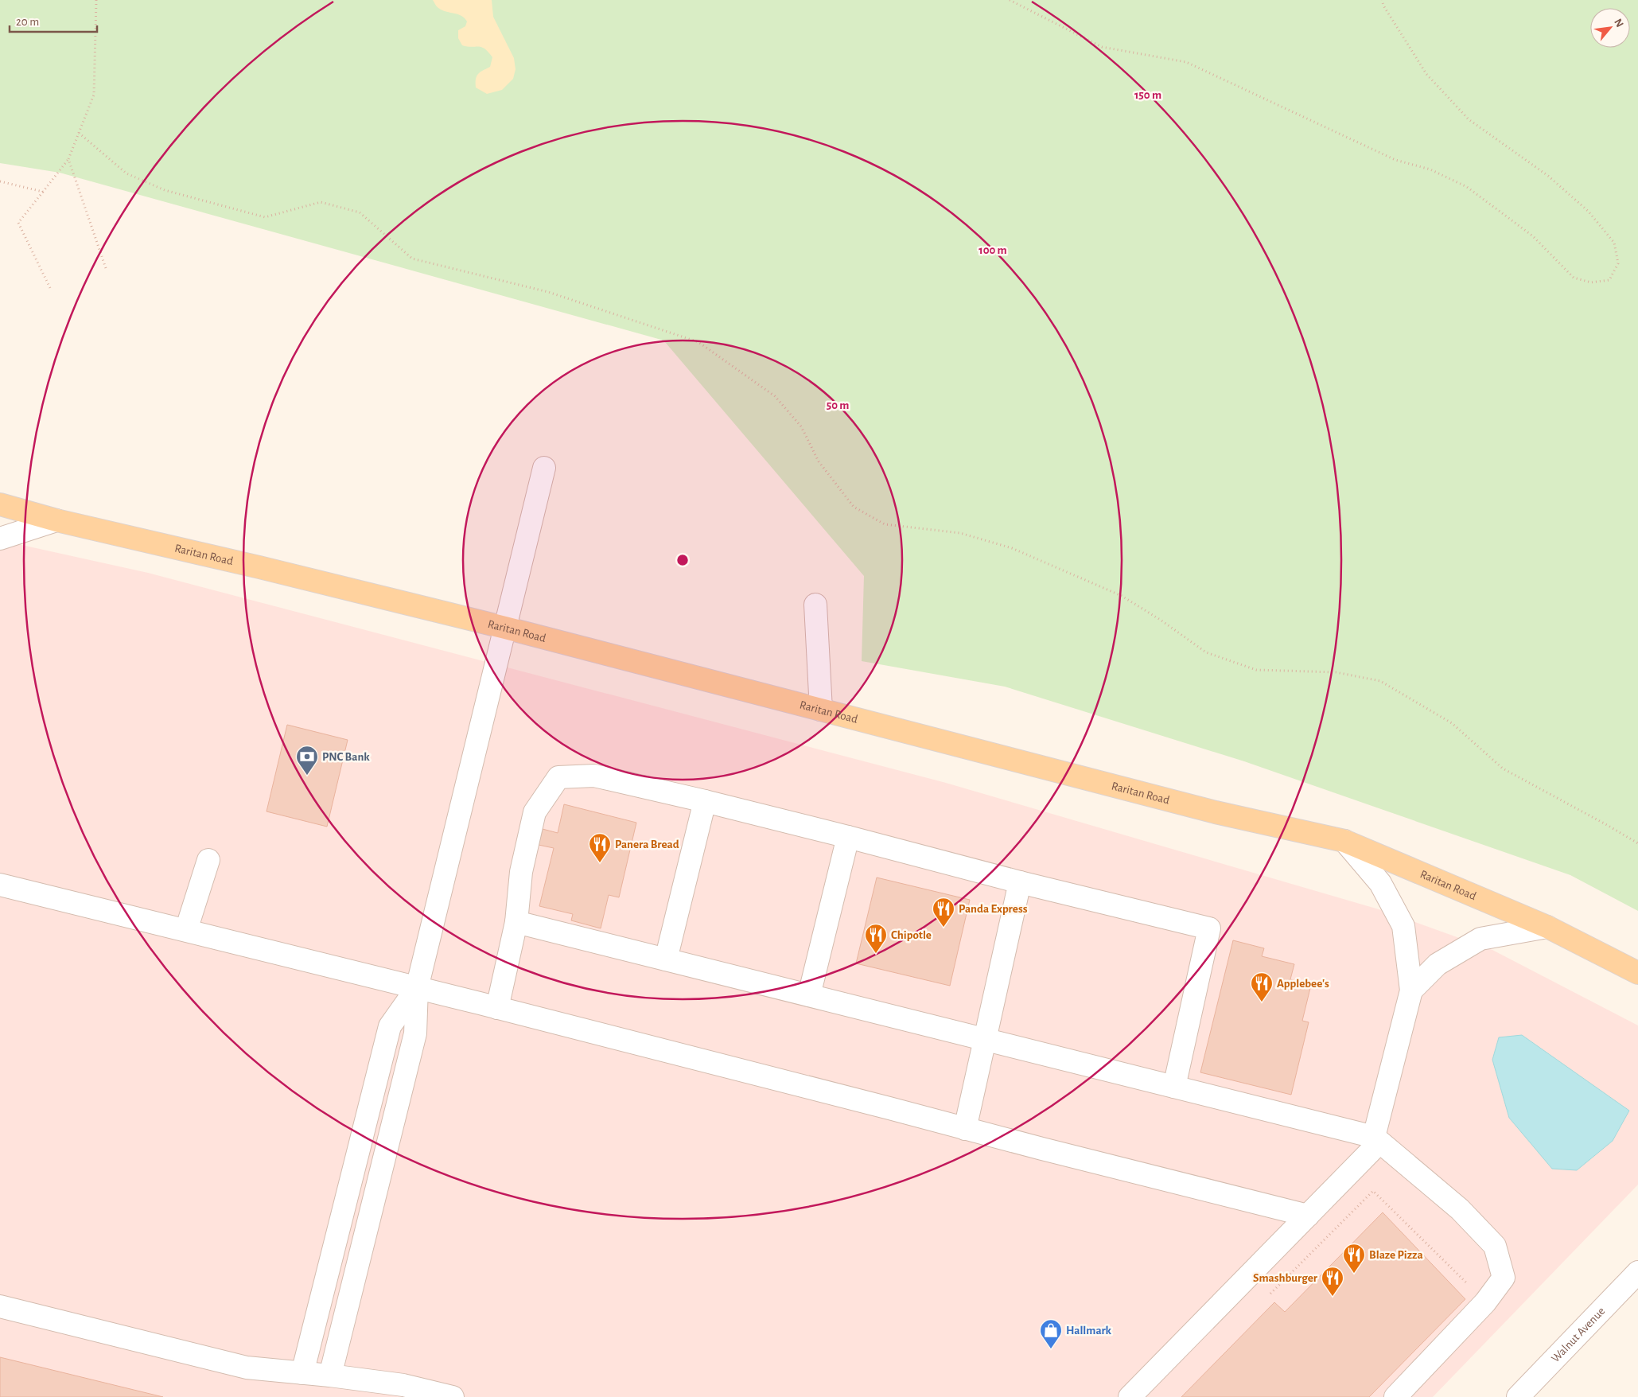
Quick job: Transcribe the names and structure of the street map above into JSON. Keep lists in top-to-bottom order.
{
  "streets": {
    "main road": ["Raritan Road"],
    "street": ["Walnut Avenue"]
  },
  "places": {
    "bank": ["PNC Bank"],
    "restaurant": [
      "Panera Bread",
      "Panda Express",
      "Chipotle",
      "Applebee's",
      "Blaze Pizza",
      "Smashburger"
    ],
    "shop": ["Hallmark"]
  },
  "scale_bar": "20 m",
  "north": "top right",
  "rings": ["150 m", "100 m", "50 m"]
}
